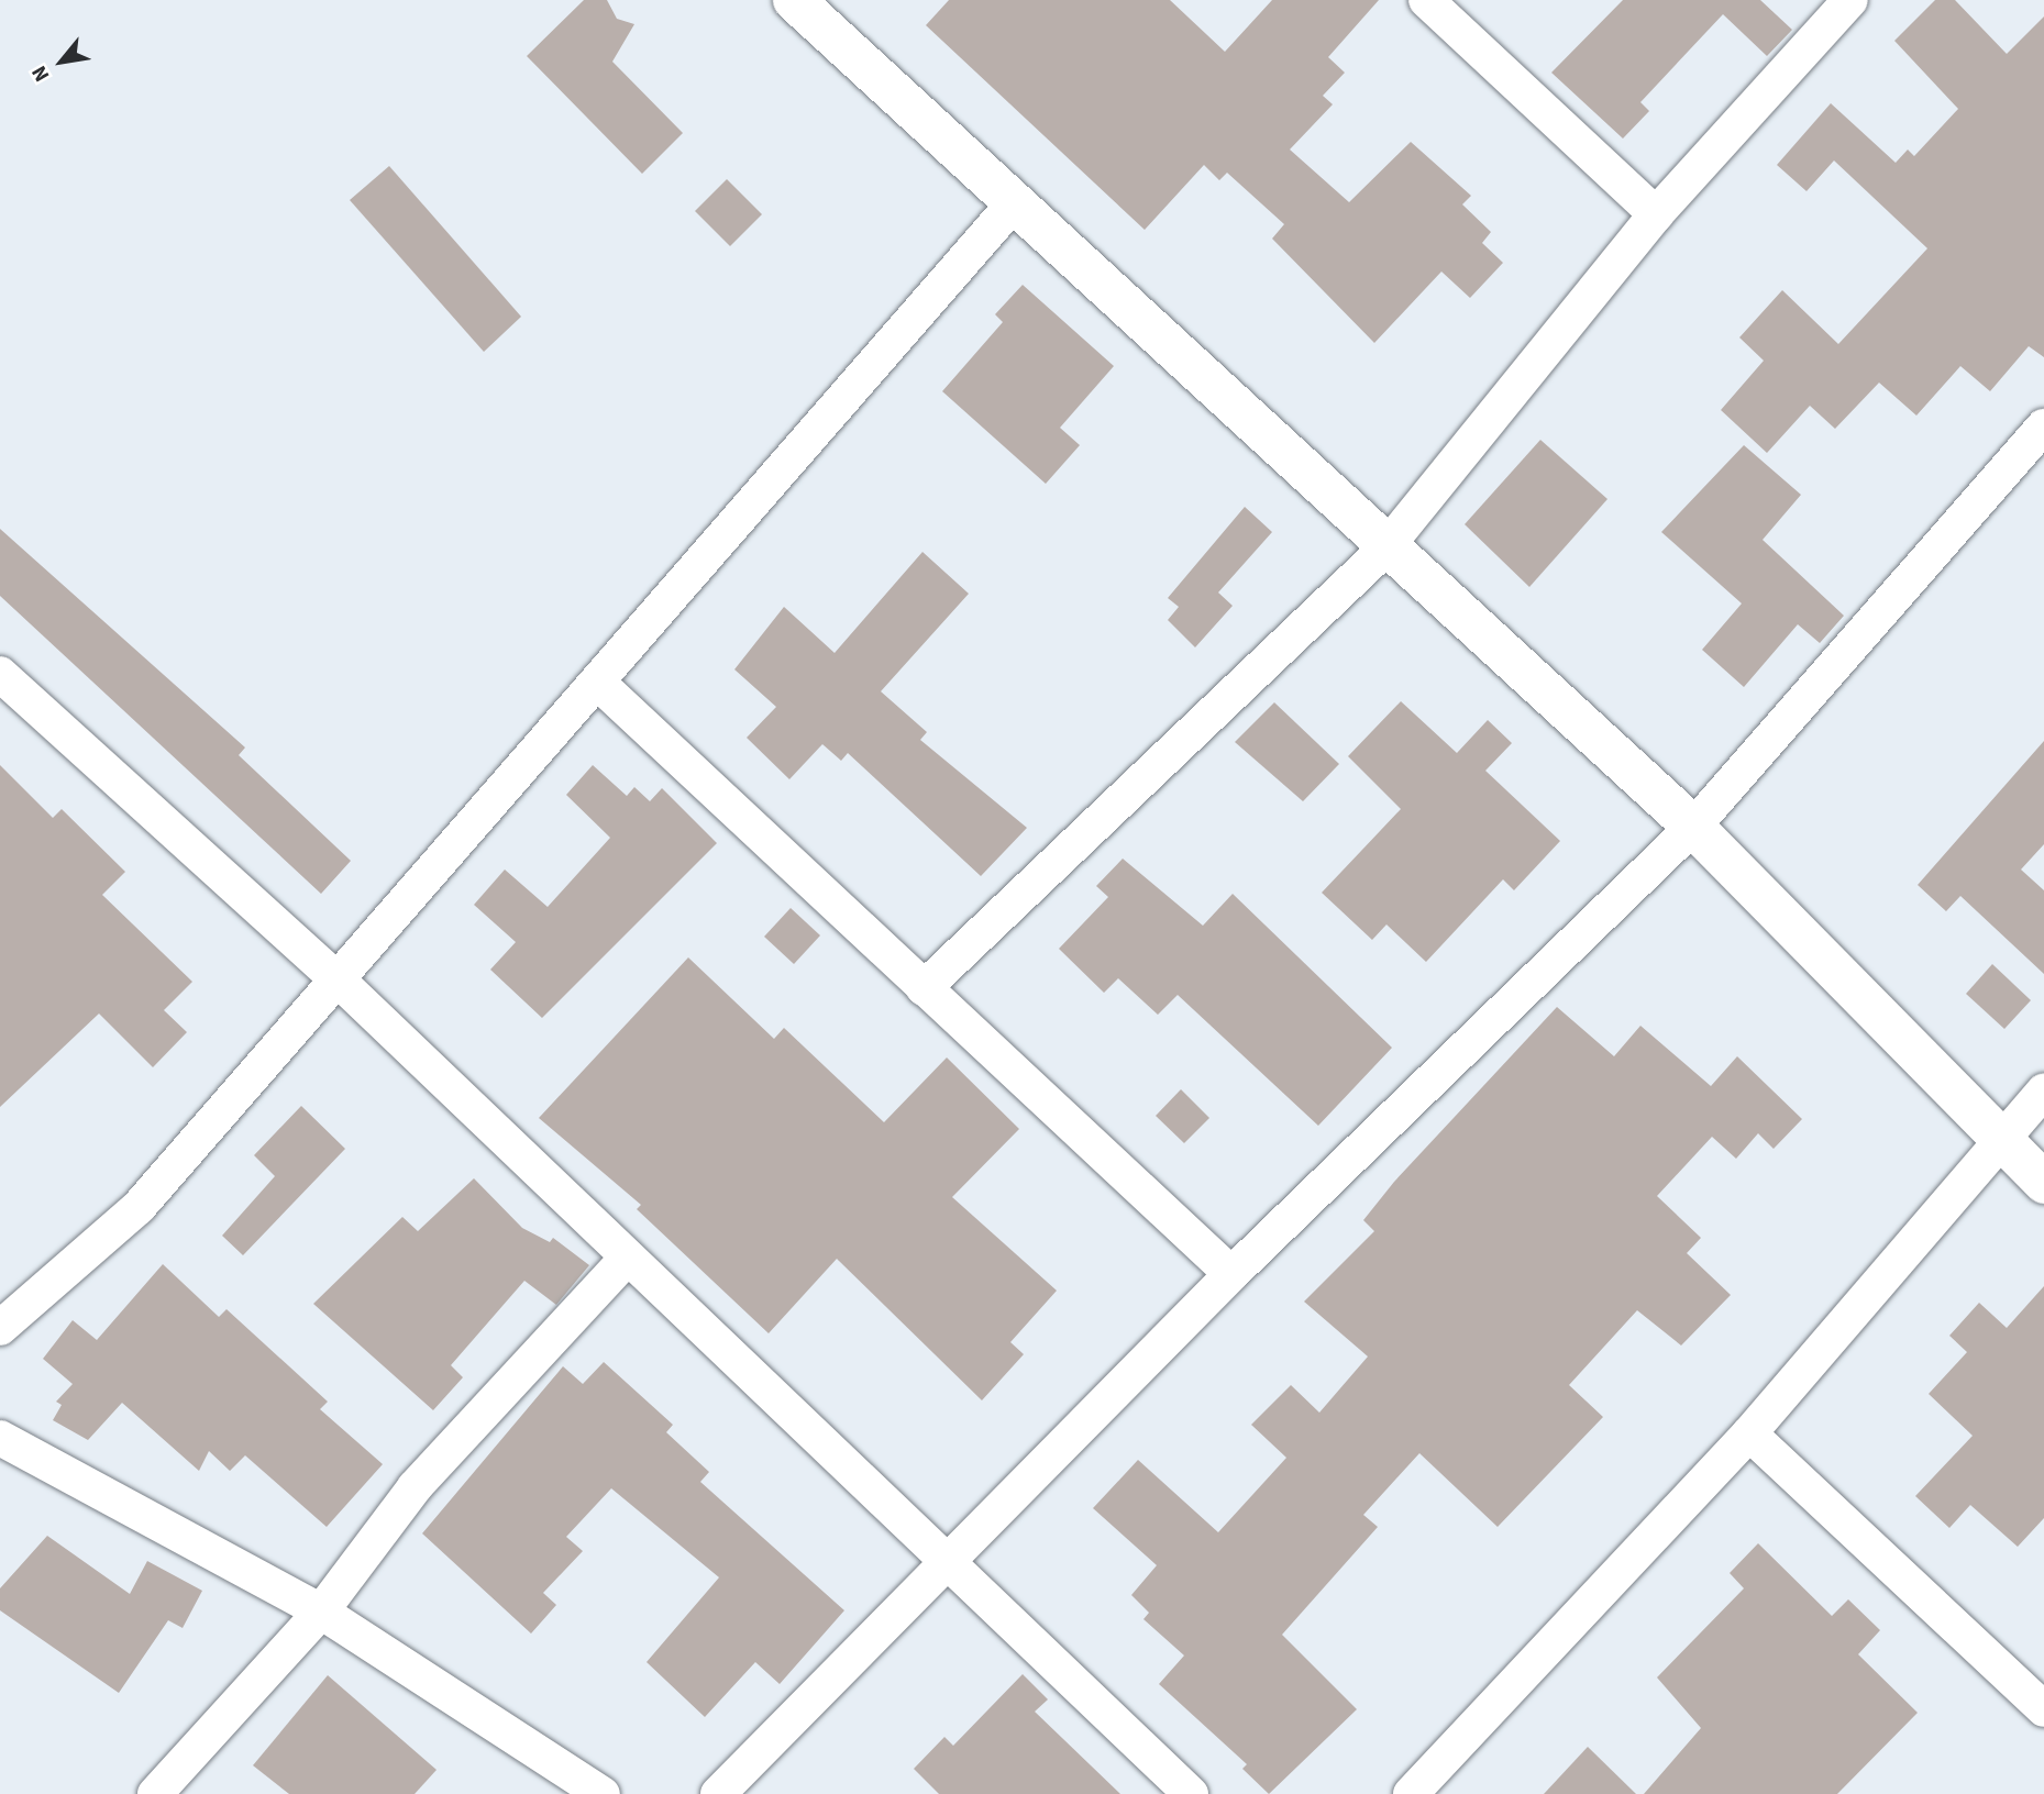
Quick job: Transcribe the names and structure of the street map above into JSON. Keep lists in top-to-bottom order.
{
  "north": "bottom left"
}
